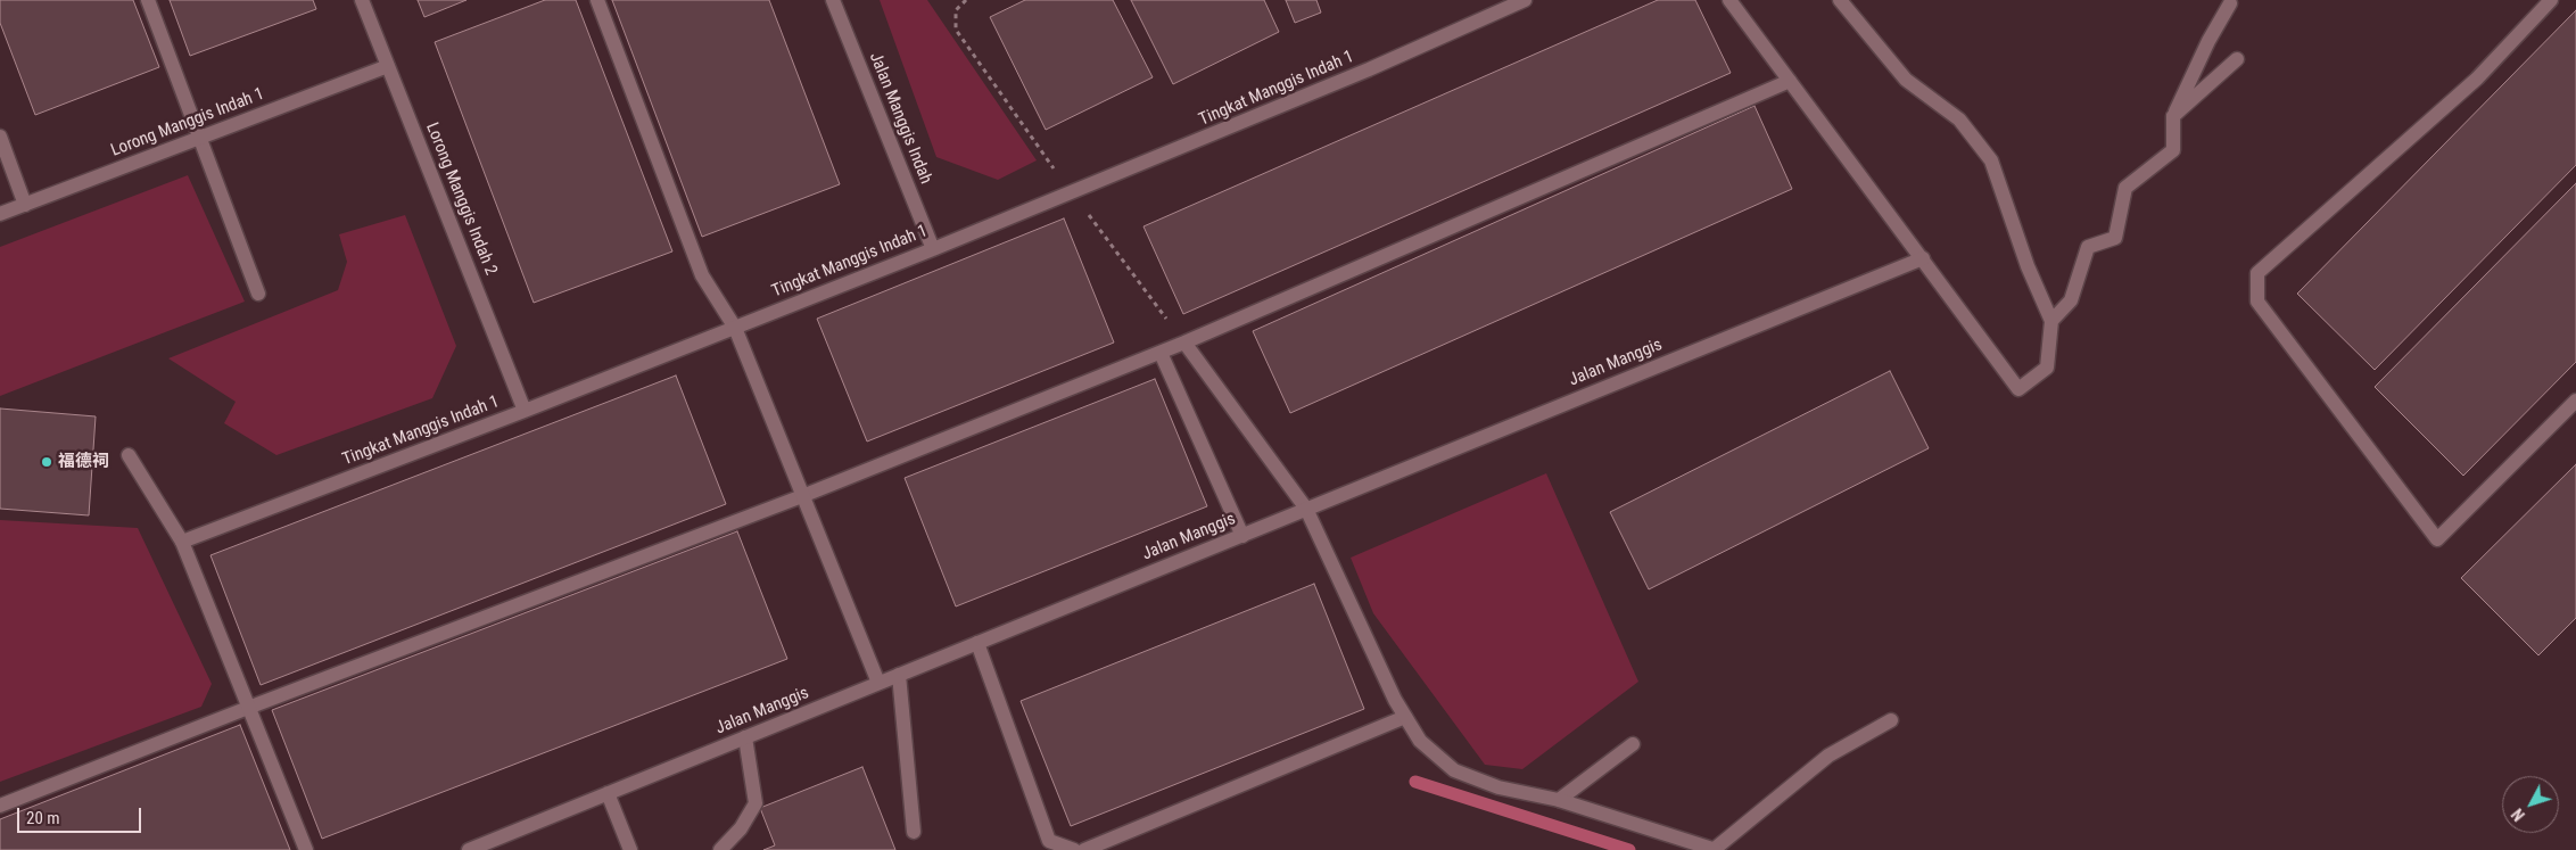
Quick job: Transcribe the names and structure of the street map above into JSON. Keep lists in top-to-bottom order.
{
  "streets": {
    "street": [
      "Tingkat Manggis Indah 1",
      "Jalan Manggis Indah",
      "Lorong Manggis Indah 1",
      "Lorong Manggis Indah 2",
      "Jalan Manggis"
    ]
  },
  "crossings": [
    ["Tingkat Manggis Indah 1", "Jalan Manggis Indah"],
    ["Tingkat Manggis Indah 1", "Lorong Manggis Indah 2"],
    ["Lorong Manggis Indah 1", "Lorong Manggis Indah 2"]
  ],
  "places": ["福德祠"],
  "scale_bar": "20 m",
  "north": "bottom left"
}
